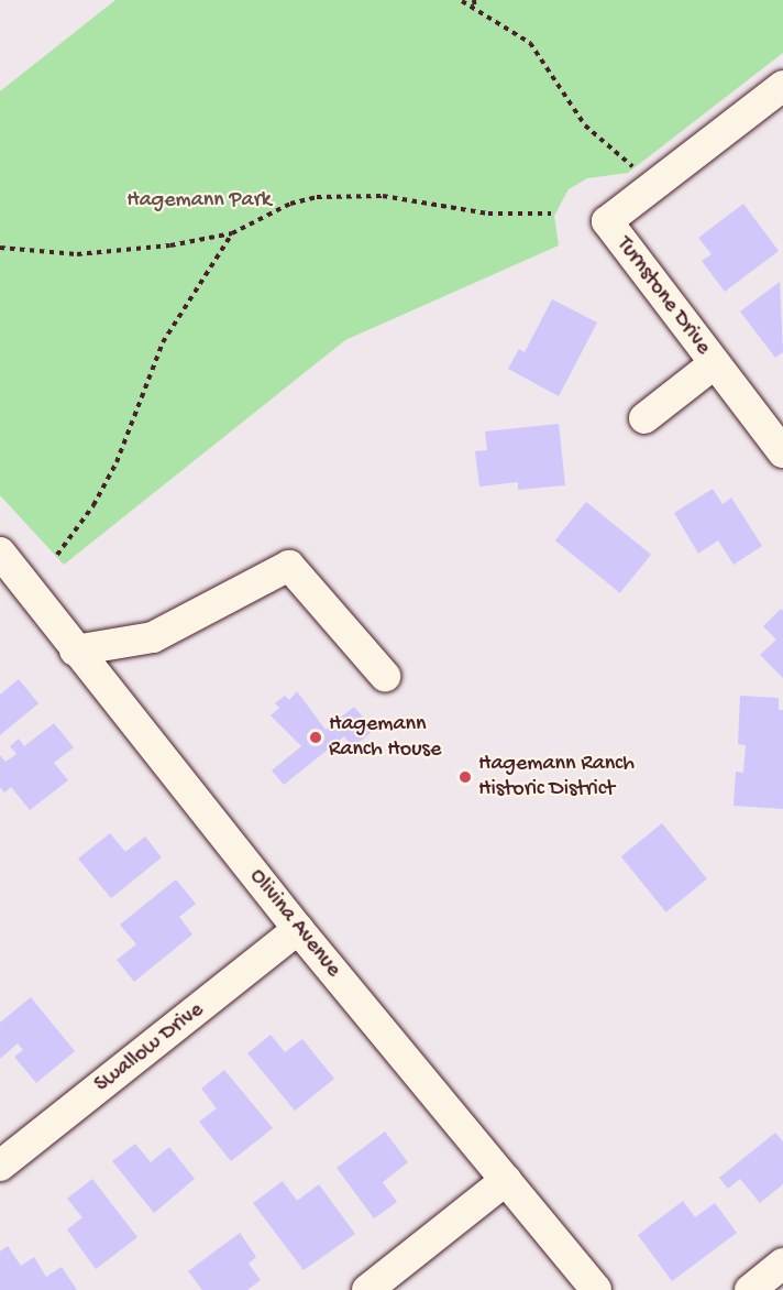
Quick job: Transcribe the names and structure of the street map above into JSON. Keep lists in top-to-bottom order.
{
  "streets": {
    "street": ["Turnstone Drive", "Olivina Avenue", "Swallow Drive"]
  },
  "crossings": [
    ["Olivina Avenue", "Swallow Drive"]
  ],
  "parks": ["Hagemann Park"],
  "places": ["Hagemann Ranch House", "Hagemann Ranch Historic District"]
}
